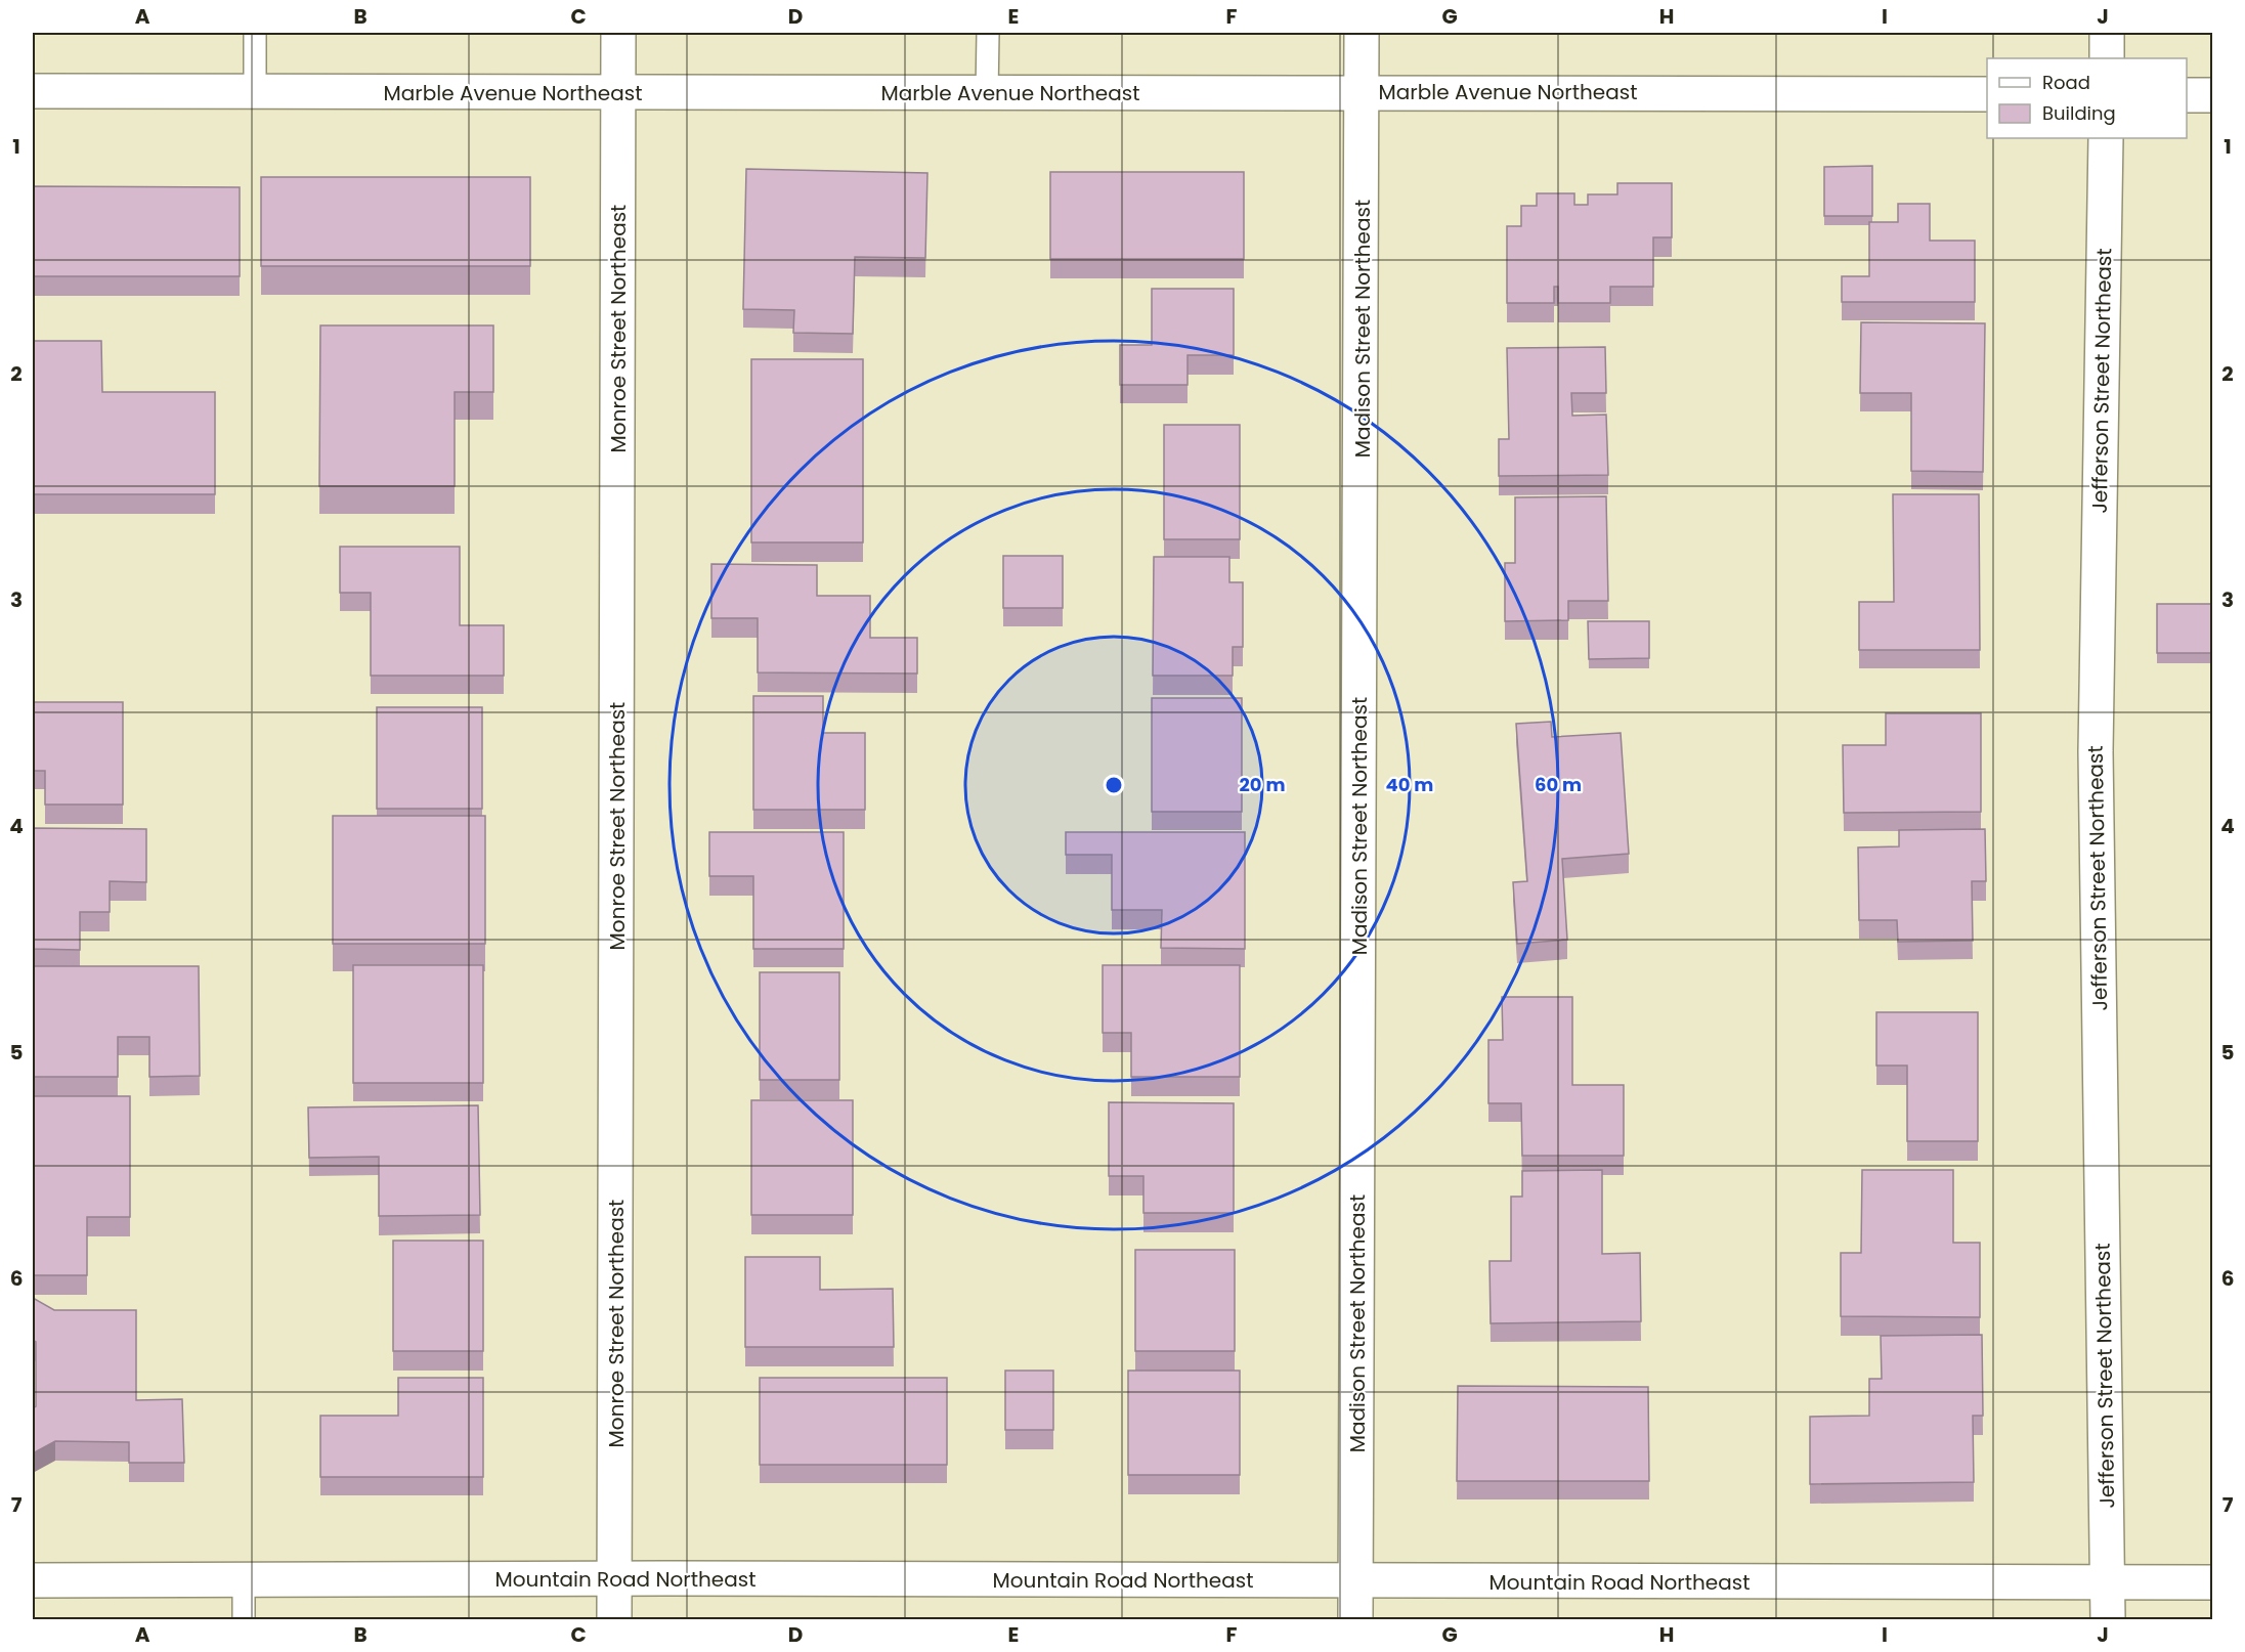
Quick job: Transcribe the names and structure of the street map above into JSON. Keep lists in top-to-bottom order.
{
  "streets": {
    "street": [
      "Marble Avenue Northeast",
      "Monroe Street Northeast",
      "Madison Street Northeast",
      "Jefferson Street Northeast",
      "Mountain Road Northeast"
    ]
  },
  "crossings": [
    ["Marble Avenue Northeast", "Monroe Street Northeast"],
    ["Marble Avenue Northeast", "Madison Street Northeast"],
    ["Monroe Street Northeast", "Mountain Road Northeast"],
    ["Madison Street Northeast", "Mountain Road Northeast"],
    ["Jefferson Street Northeast", "Mountain Road Northeast"]
  ],
  "legend": ["Road", "Building"],
  "grid": {
    "columns": [
      "A",
      "B",
      "C",
      "D",
      "E",
      "F",
      "G",
      "H",
      "I",
      "J"
    ],
    "rows": [
      "1",
      "2",
      "3",
      "4",
      "5",
      "6",
      "7"
    ]
  },
  "rings": ["20 m", "40 m", "60 m"]
}
